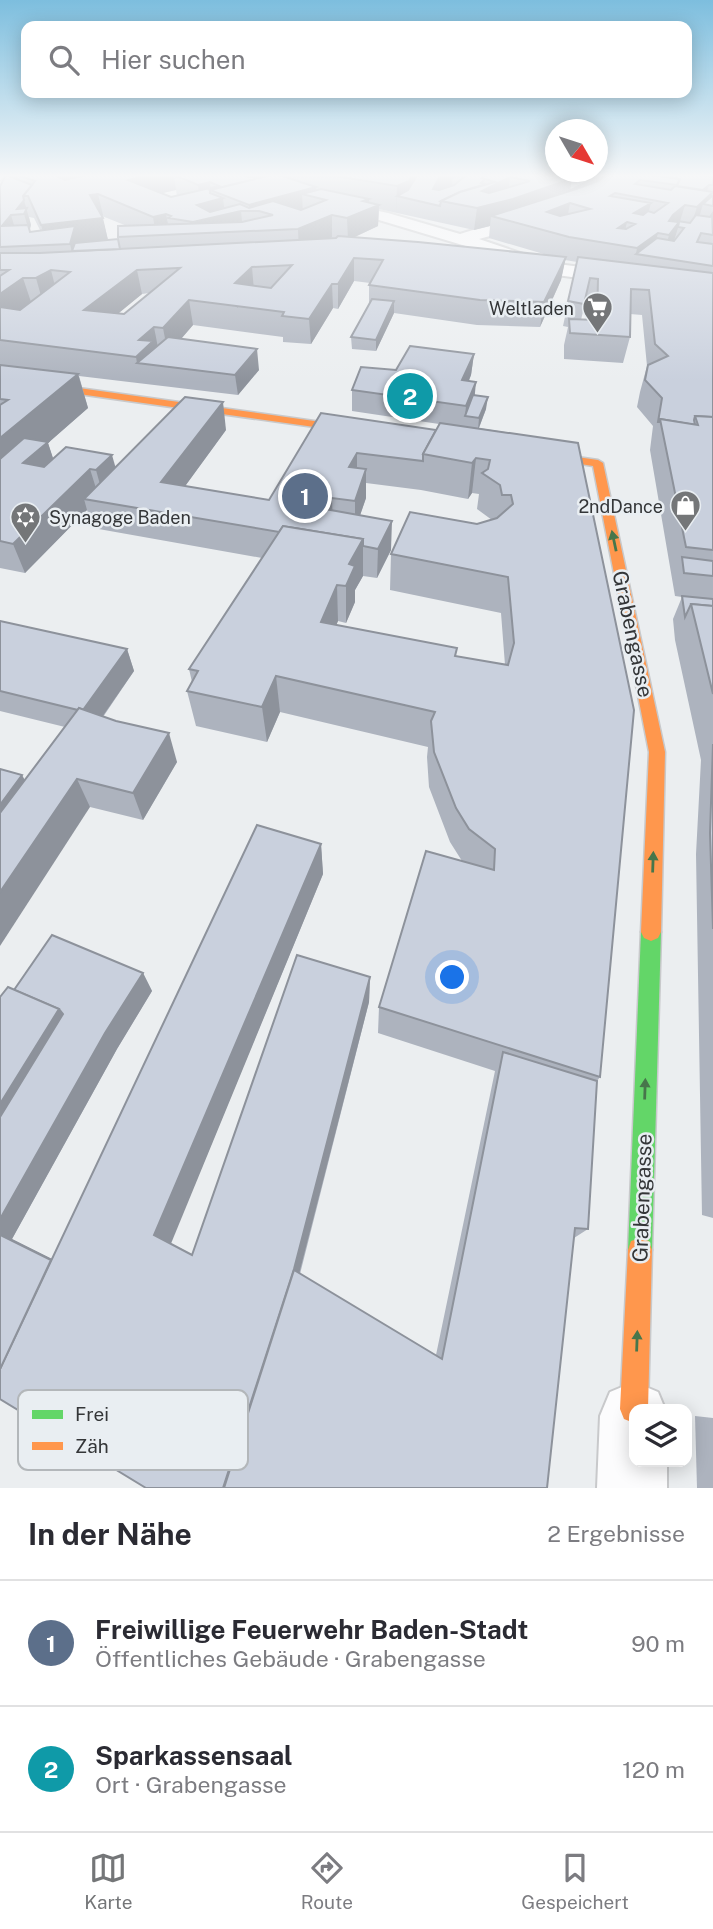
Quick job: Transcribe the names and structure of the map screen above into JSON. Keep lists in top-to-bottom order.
{
  "streets": {
    "street": ["Grabengasse"]
  },
  "one_way": ["Grabengasse"],
  "places": {
    "supermarket": ["Weltladen"],
    "shop": ["2ndDance"],
    "synagogue": ["Synagoge Baden"]
  },
  "legend": ["Frei", "Zäh"],
  "north": "bottom right",
  "page": {
    "search": "Hier suchen",
    "pins": ["2", "1"],
    "heading": ["In der Nähe", "2 Ergebnisse"],
    "list": [
      {
        "mark": "1",
        "name": "Freiwillige Feuerwehr Baden-Stadt",
        "note": "Öffentliches Gebäude · Grabengasse",
        "value": "90 m"
      },
      {
        "mark": "2",
        "name": "Sparkassensaal",
        "note": "Ort · Grabengasse",
        "value": "120 m"
      }
    ],
    "nav": ["Karte", "Route", "Gespeichert"]
  }
}
